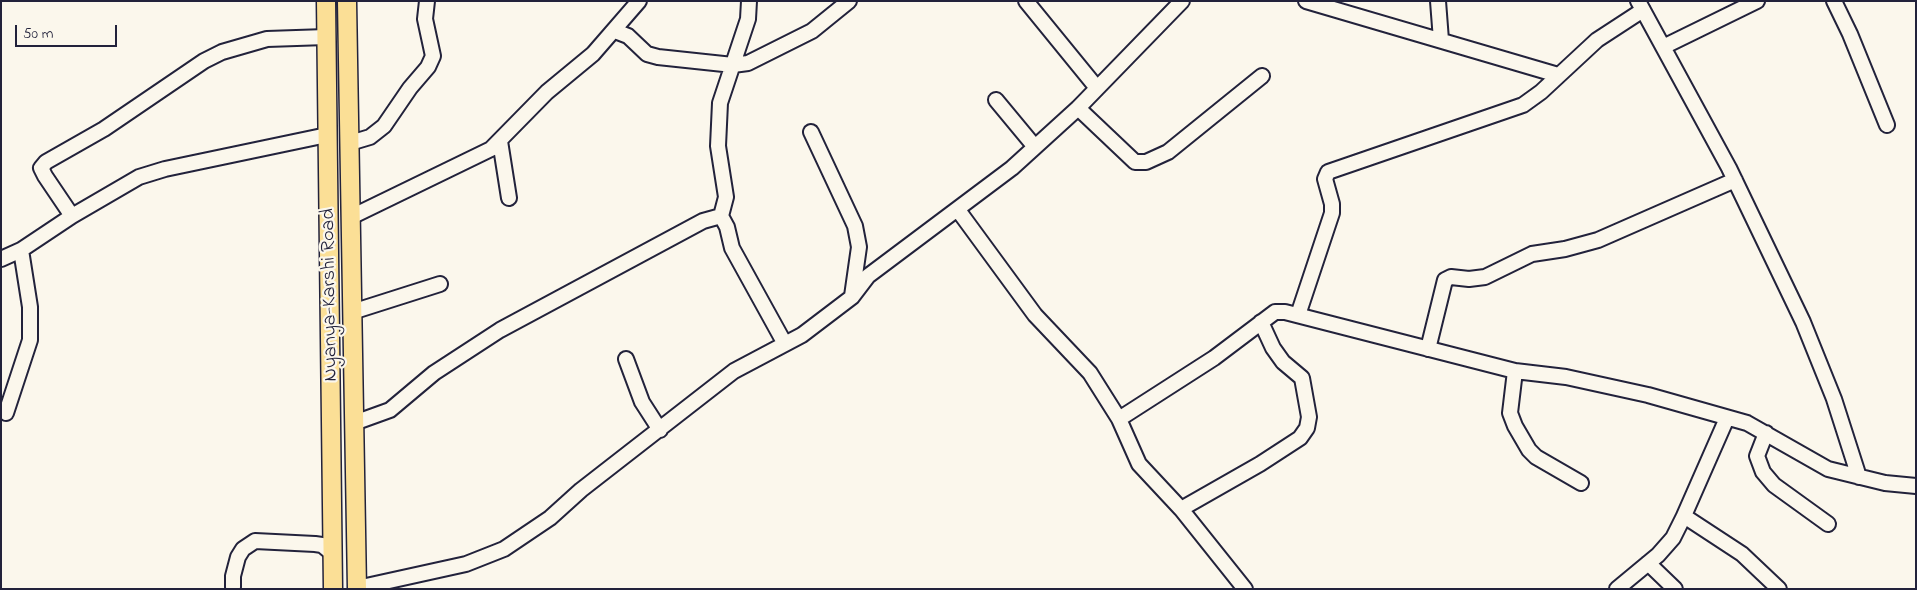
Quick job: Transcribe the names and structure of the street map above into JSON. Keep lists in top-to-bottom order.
{
  "streets": {
    "main road": ["Nyanya-Karshi Road"]
  },
  "scale_bar": "50 m"
}
